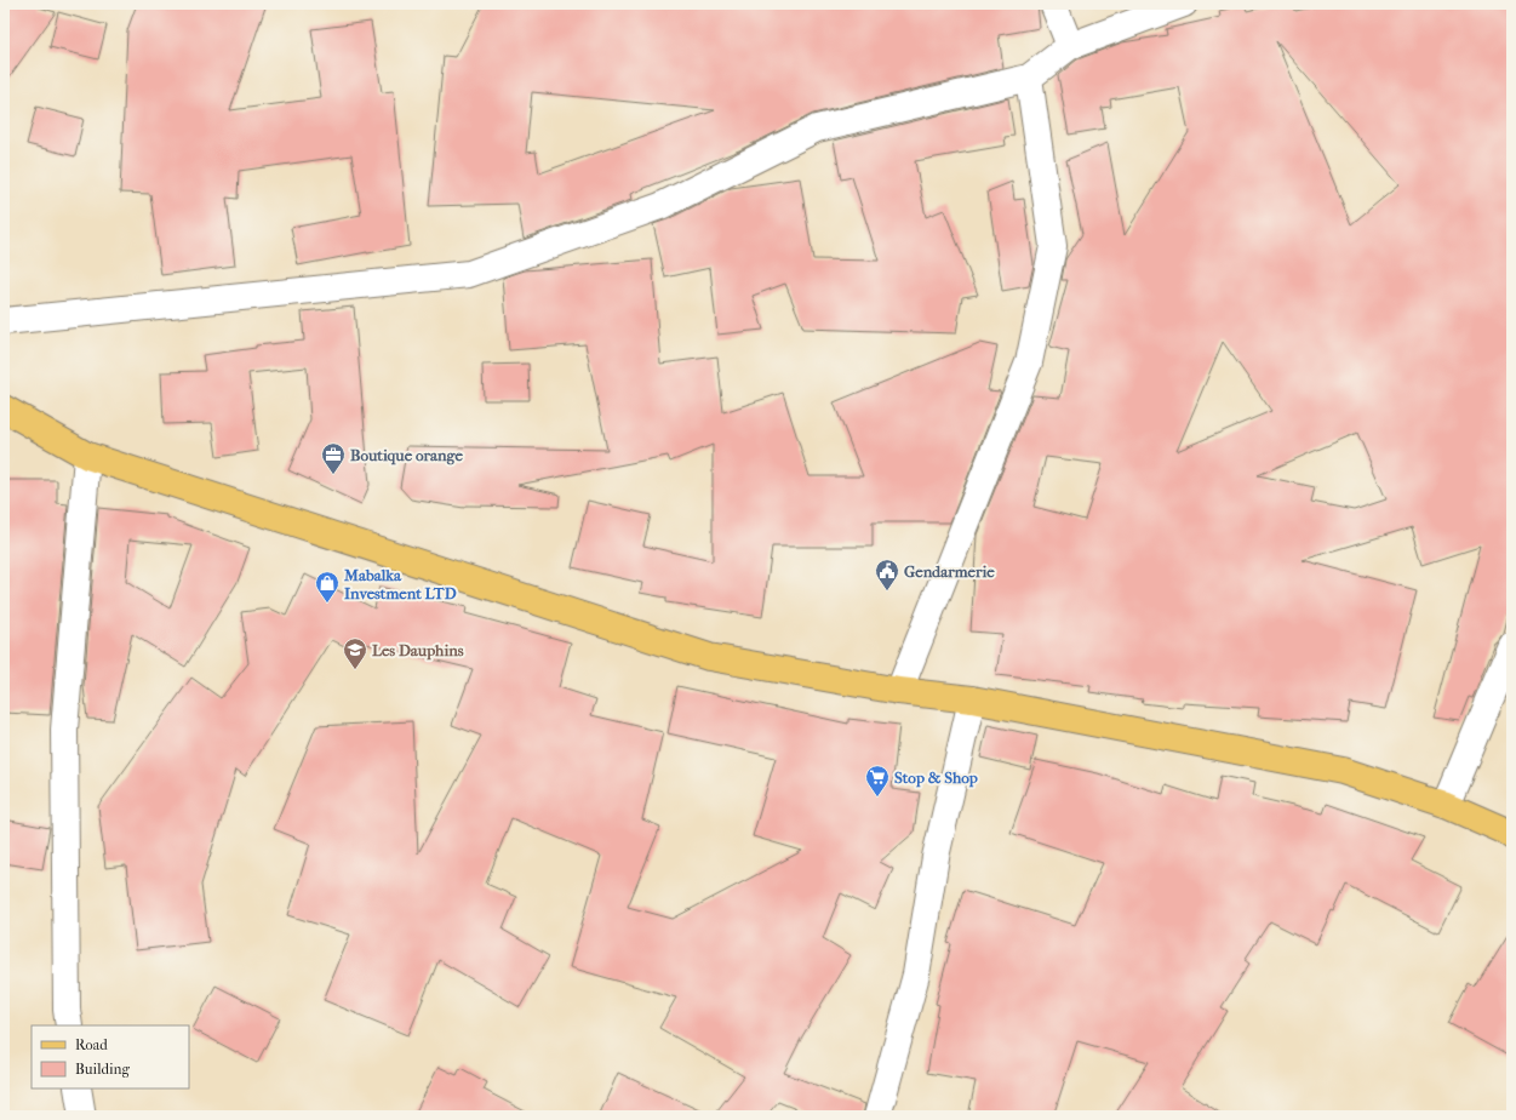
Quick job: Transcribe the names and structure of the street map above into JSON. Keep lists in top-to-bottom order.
{
  "places": {
    "office": ["Boutique orange"],
    "public building": ["Gendarmerie"],
    "shop": ["Mabalka Investment LTD"],
    "school or university": ["Les Dauphins"],
    "supermarket": ["Stop & Shop"]
  },
  "legend": ["Road", "Building"]
}
